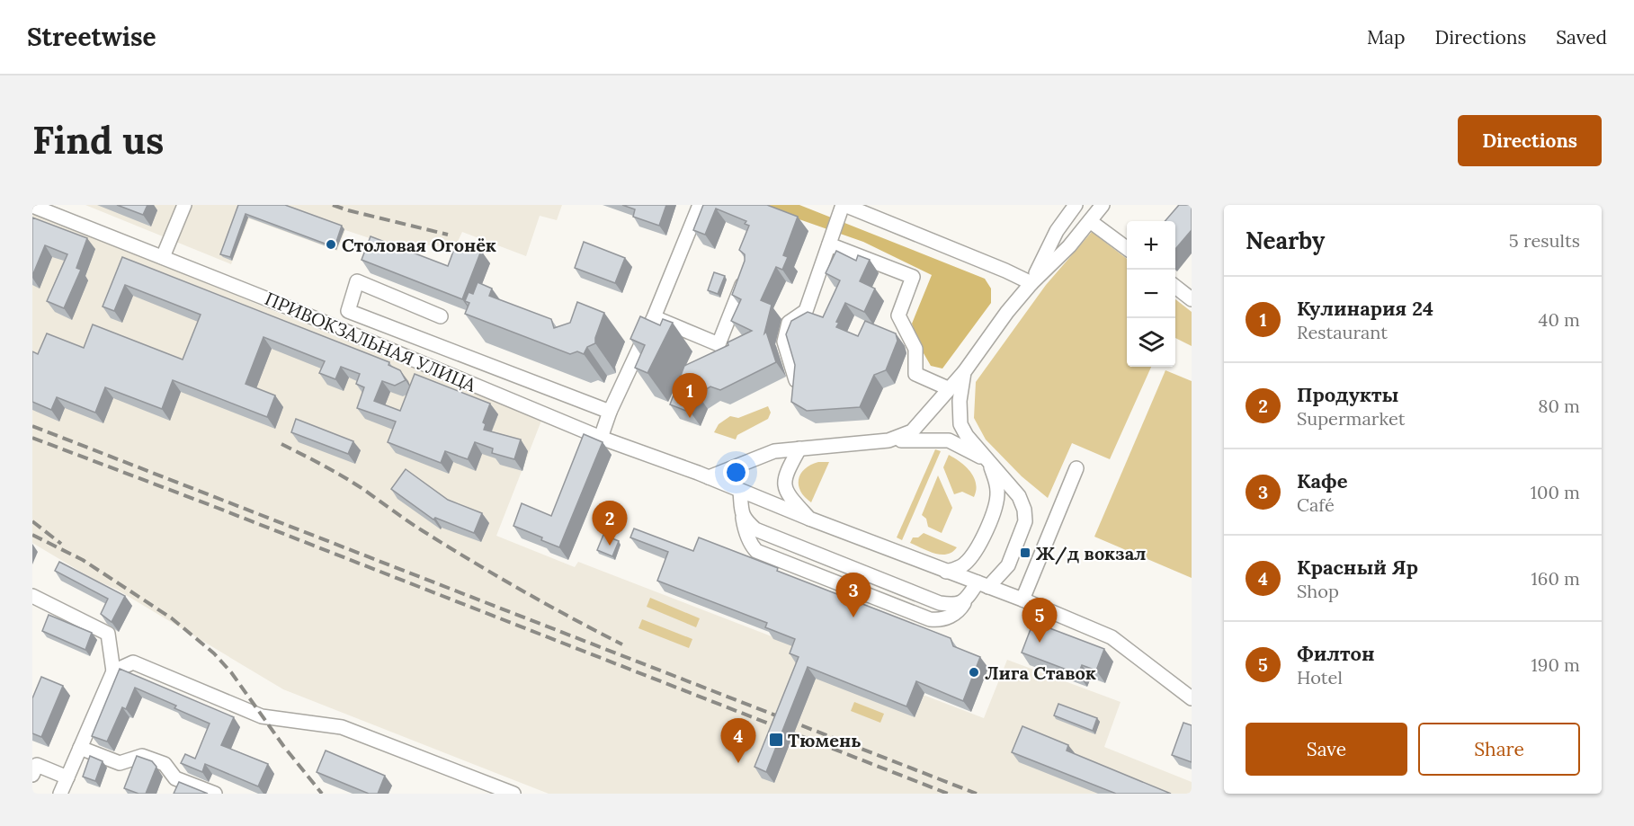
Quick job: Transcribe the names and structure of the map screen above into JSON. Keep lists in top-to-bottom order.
{
  "streets": {
    "street": ["ПРИВОКЗАЛЬНАЯ УЛИЦА"]
  },
  "places": {
    "other": ["Столовая Огонёк", "Лига Ставок"],
    "transit": ["Ж/д вокзал", "Тюмень"]
  },
  "page": {
    "header": "Streetwise",
    "nav": ["Map", "Directions", "Saved"],
    "buttons": [
      "Directions",
      ["Save", "Share"]
    ],
    "title": "Find us",
    "heading": ["Nearby", "5 results"],
    "map_buttons": ["+", "−"],
    "list": [
      {
        "mark": "1",
        "name": "Кулинария 24",
        "note": "Restaurant",
        "value": "40 m"
      },
      {
        "mark": "2",
        "name": "Продукты",
        "note": "Supermarket",
        "value": "80 m"
      },
      {
        "mark": "3",
        "name": "Кафе",
        "note": "Café",
        "value": "100 m"
      },
      {
        "mark": "4",
        "name": "Красный Яр",
        "note": "Shop",
        "value": "160 m"
      },
      {
        "mark": "5",
        "name": "Филтон",
        "note": "Hotel",
        "value": "190 m"
      }
    ],
    "pins": [
      "1",
      "2",
      "3",
      "5",
      "4"
    ]
  }
}
